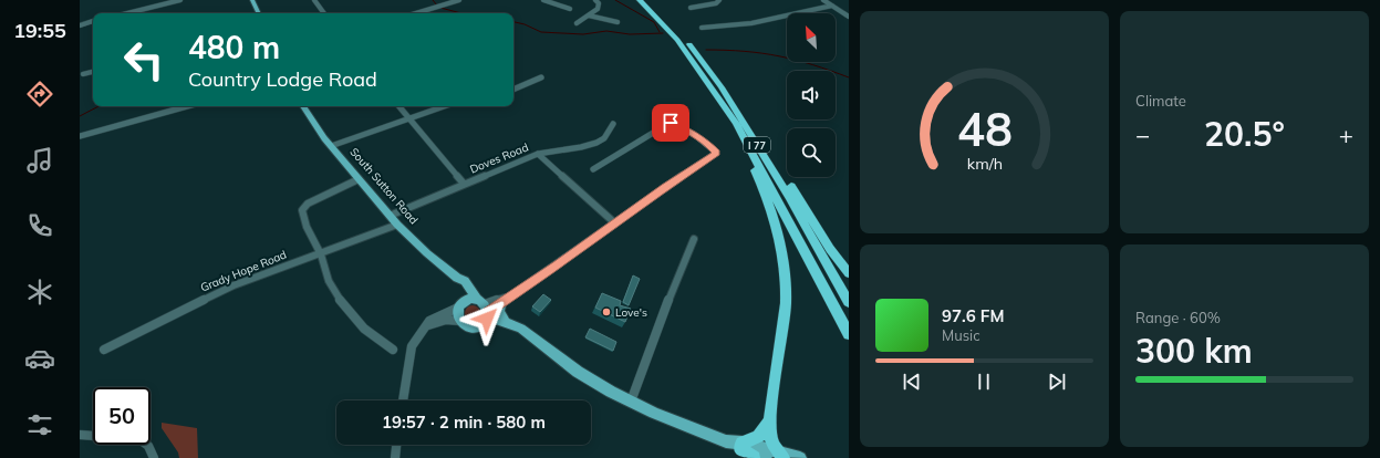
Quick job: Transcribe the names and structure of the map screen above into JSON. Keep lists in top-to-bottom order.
{
  "streets": {
    "highway": ["I 77"],
    "main road": ["South Sutton Road"],
    "street": ["Doves Road", "Grady Hope Road"]
  },
  "crossings": [
    ["Doves Road", "South Sutton Road"],
    ["South Sutton Road", "Grady Hope Road"]
  ],
  "places": ["Love's"],
  "north": "top left",
  "page": {
    "tabs": "19:55",
    "tile": [
      "Climate",
      ["Range · 60%", "300 km"]
    ],
    "turn": ["480 m", "Country Lodge Road"],
    "heat": ["−", "20.5°", "+"],
    "song": ["97.6 FM", "Music"],
    "limit": "50",
    "trip": "19:57 · 2 min · 580 m",
    "gauge": ["48", "km/h"]
  }
}
